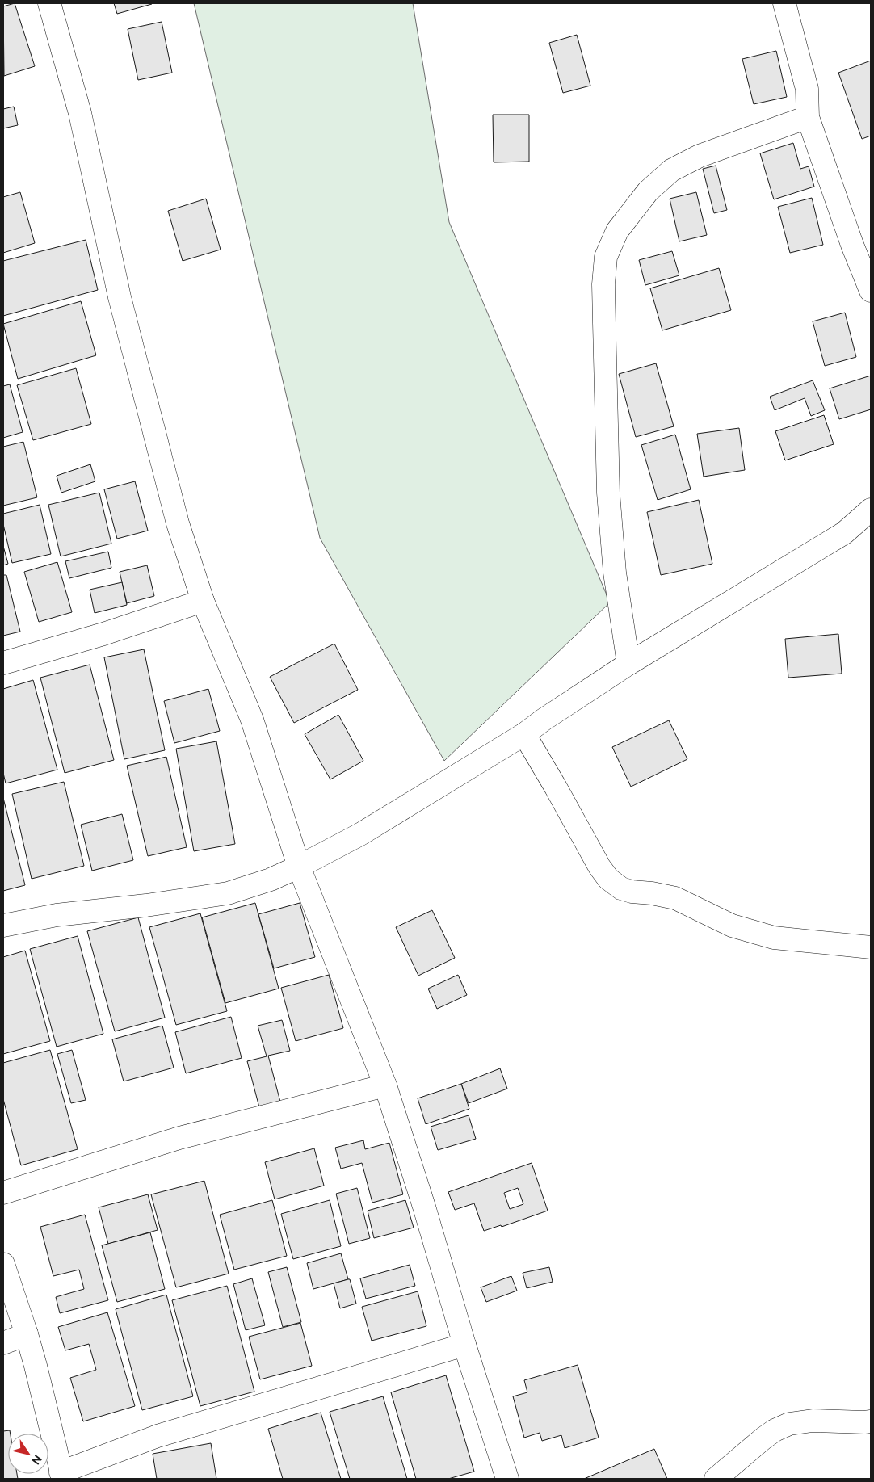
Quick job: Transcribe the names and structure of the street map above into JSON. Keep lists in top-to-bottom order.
{
  "north": "bottom right"
}
